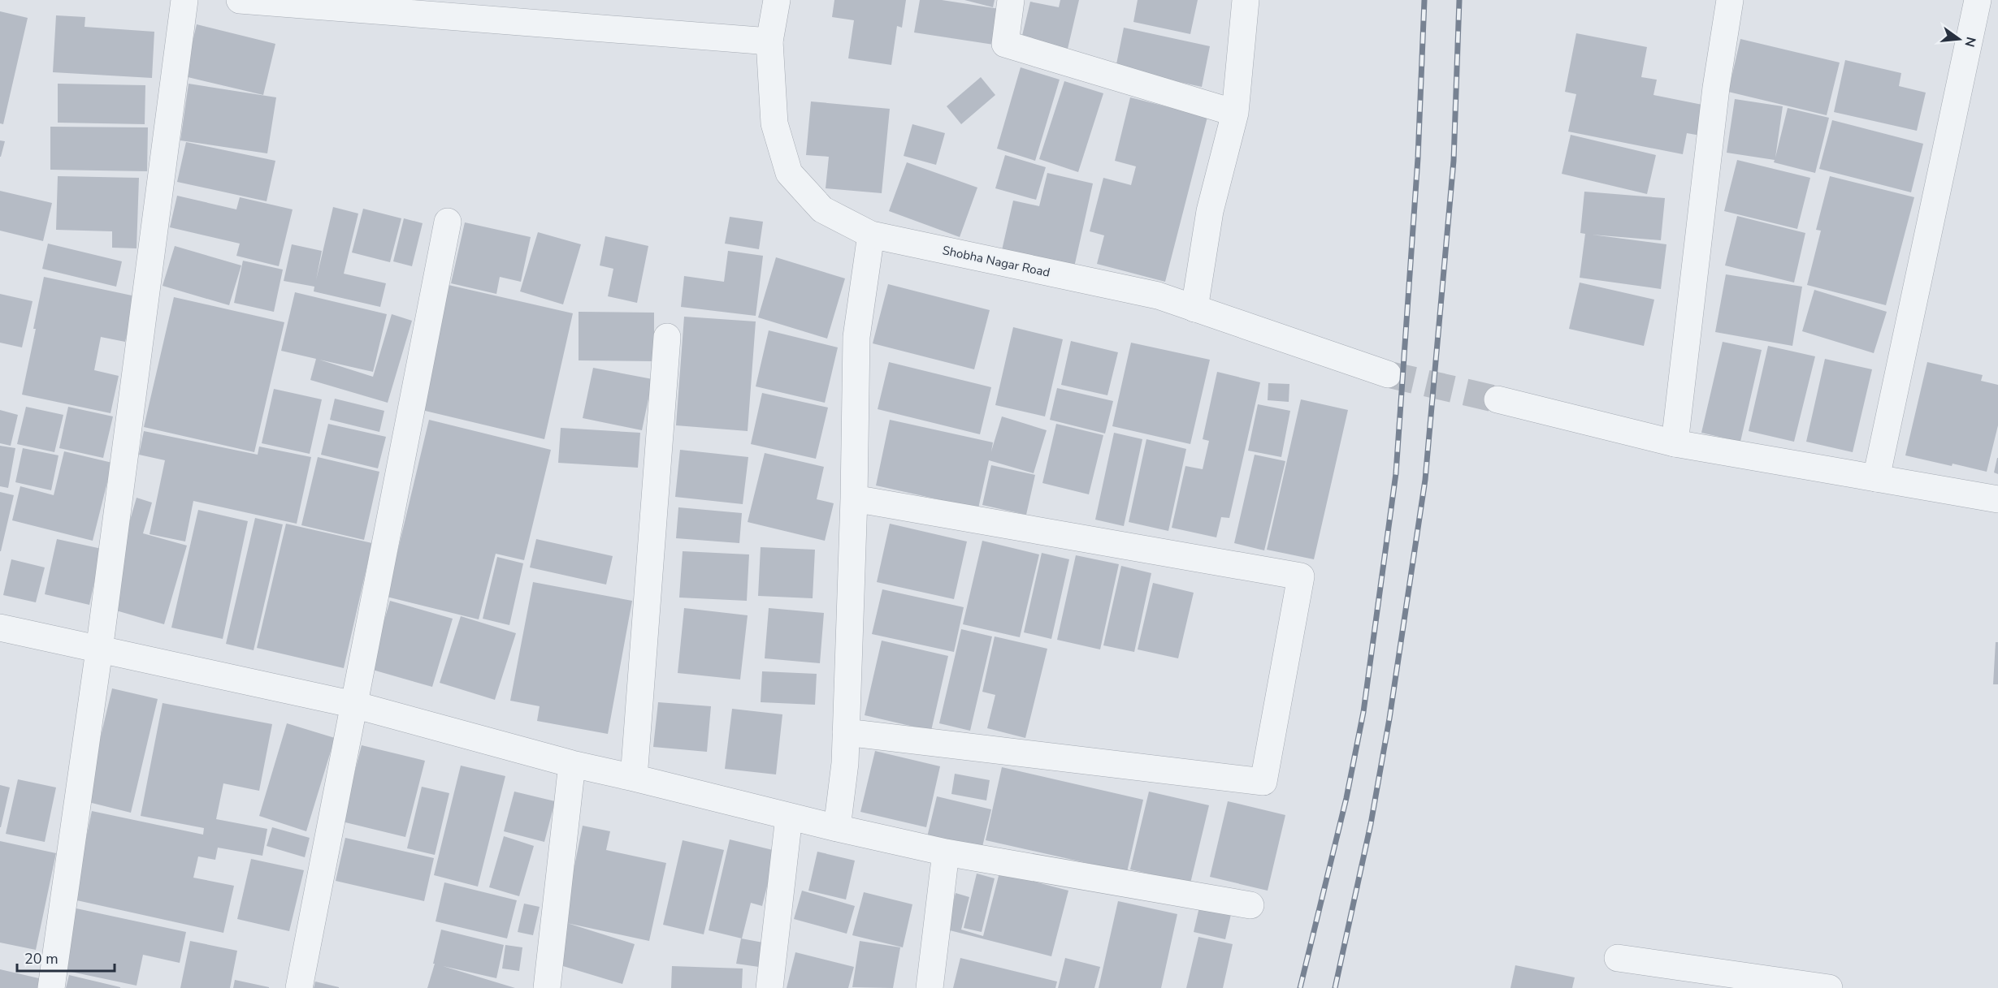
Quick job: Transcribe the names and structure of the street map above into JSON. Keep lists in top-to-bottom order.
{
  "streets": {
    "street": ["Shobha Nagar Road"]
  },
  "scale_bar": "20 m",
  "north": "right"
}
